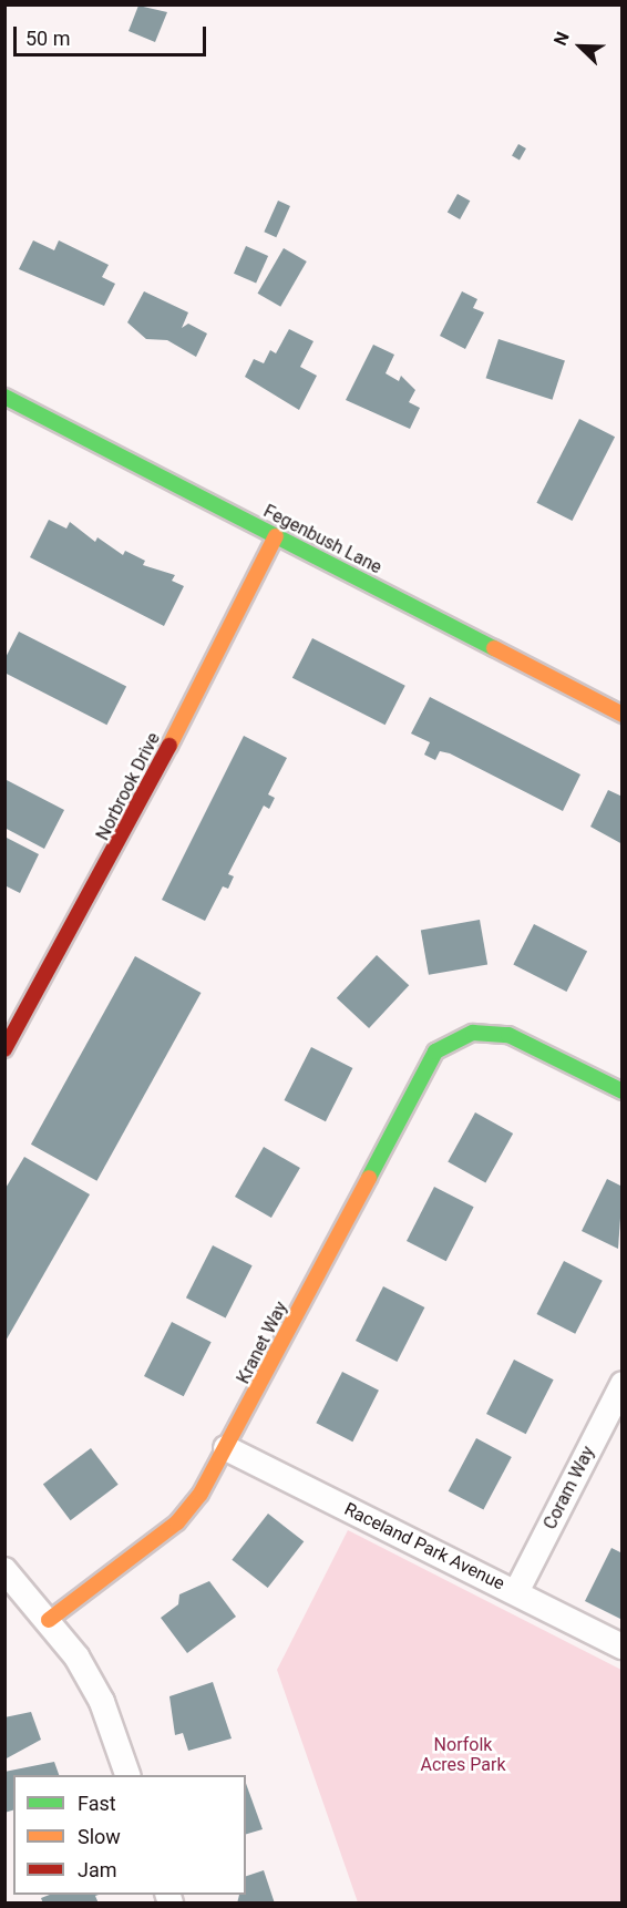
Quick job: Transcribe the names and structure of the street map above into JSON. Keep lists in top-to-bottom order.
{
  "streets": {
    "street": [
      "Fegenbush Lane",
      "Norbrook Drive",
      "Kranet Way",
      "Coram Way",
      "Raceland Park Avenue"
    ]
  },
  "crossings": [
    ["Fegenbush Lane", "Norbrook Drive"],
    ["Kranet Way", "Raceland Park Avenue"],
    ["Coram Way", "Raceland Park Avenue"]
  ],
  "parks": ["Norfolk Acres Park"],
  "legend": ["Fast", "Slow", "Jam"],
  "scale_bar": "50 m",
  "north": "top left"
}
